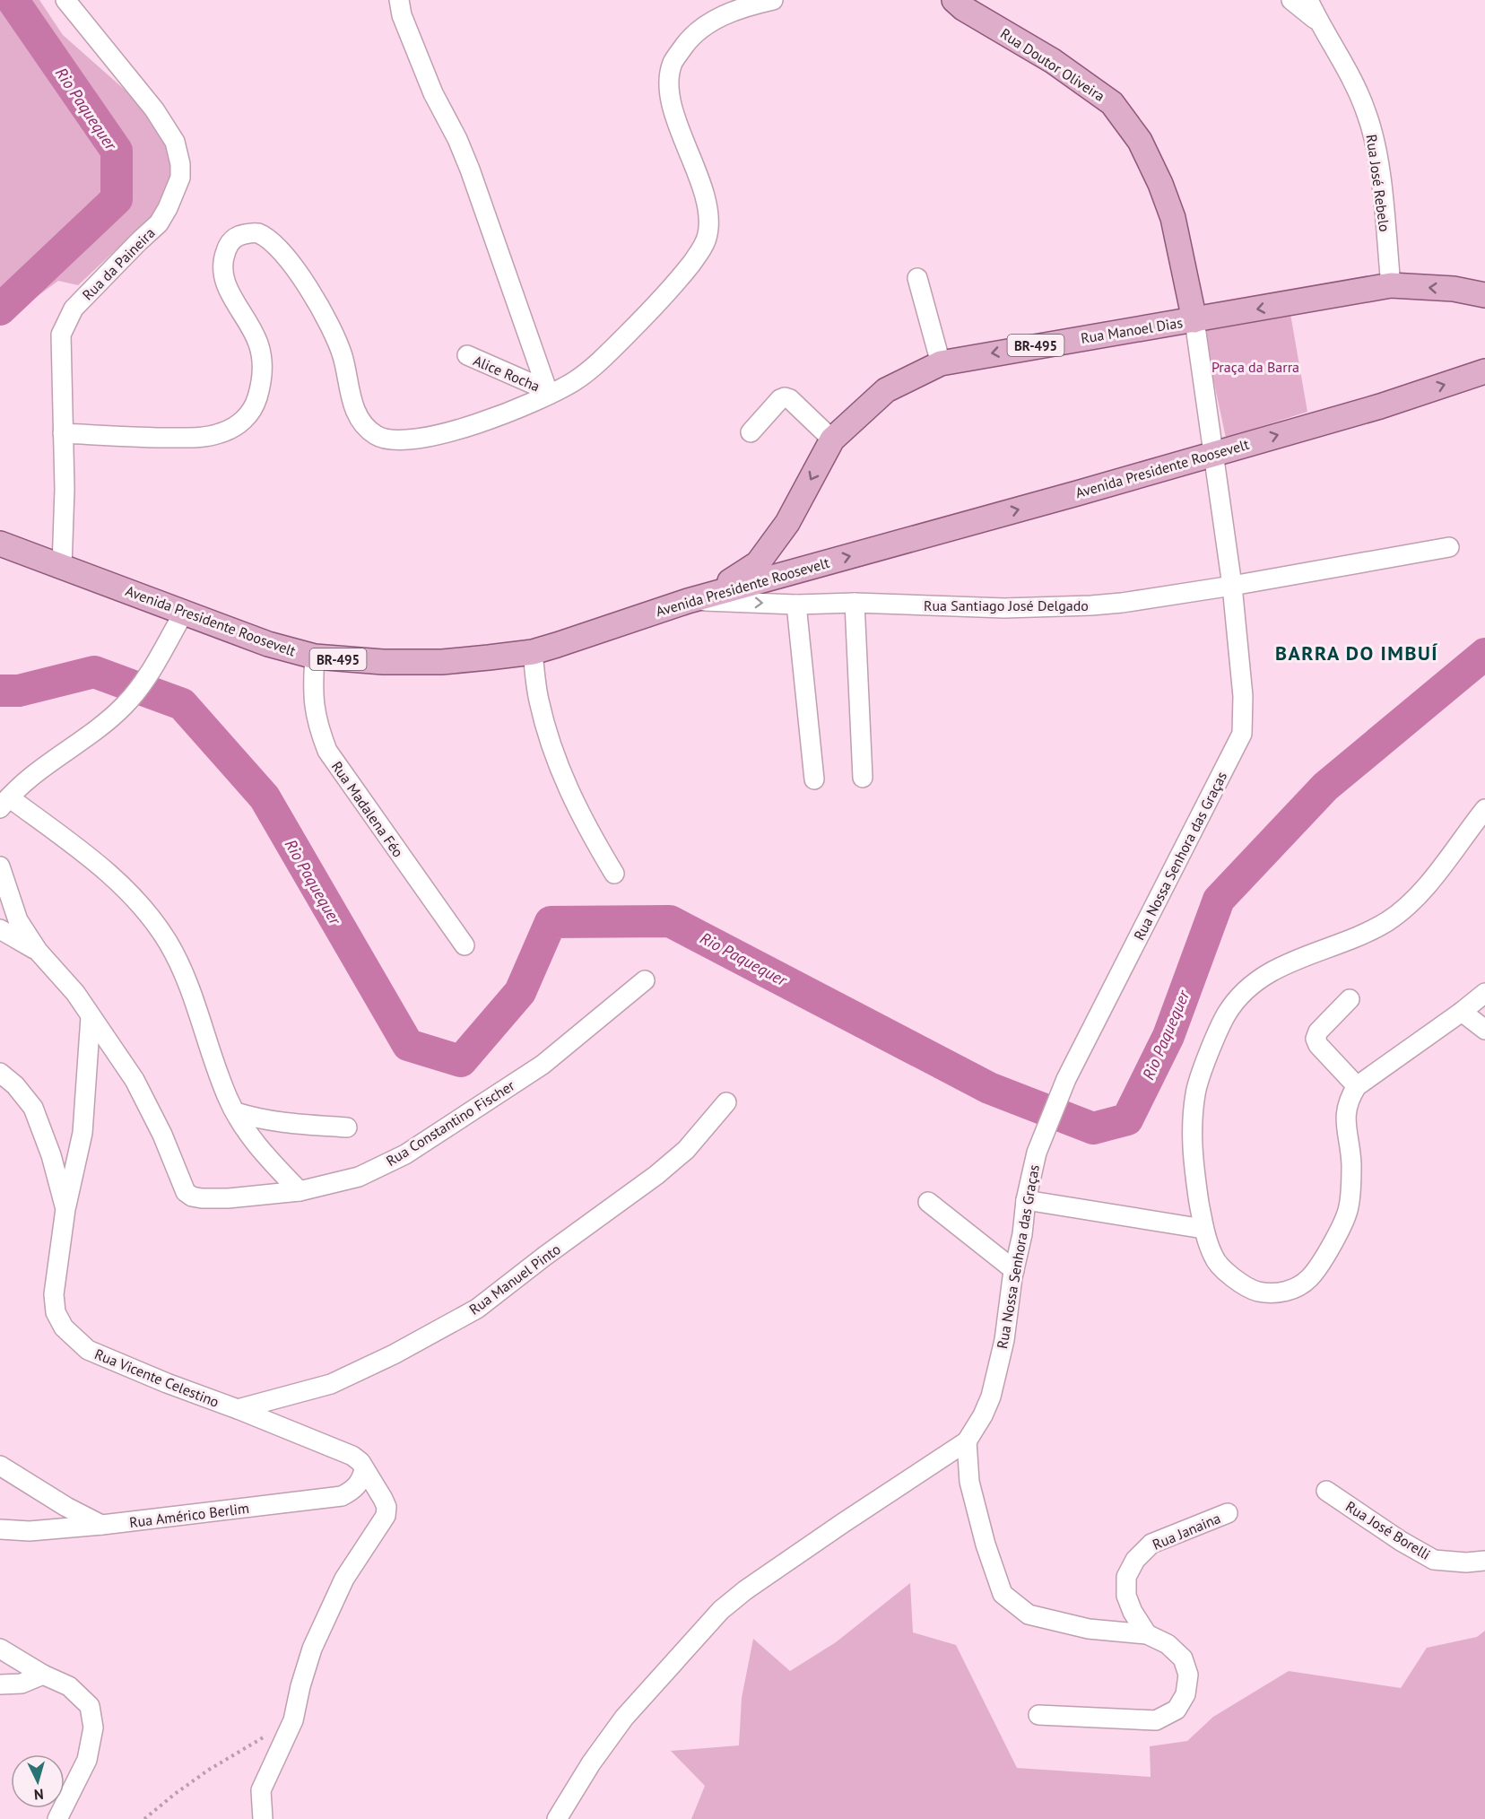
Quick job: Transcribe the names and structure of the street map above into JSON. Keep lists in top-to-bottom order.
{
  "streets": {
    "main road": [
      "Rua Doutor Oliveira",
      "Rua Manoel Dias",
      "BR-495",
      "Avenida Presidente Roosevelt"
    ],
    "street": [
      "Rua José Rebelo",
      "Rua da Paineira",
      "Alice Rocha",
      "Rua Santiago José Delgado",
      "Rua Madalena Féo",
      "Rua Nossa Senhora das Graças",
      "Rua Constantino Fischer",
      "Rua Manuel Pinto",
      "Rua Vicente Celestino",
      "Rua Américo Berlim",
      "Rua José Borelli",
      "Rua Janaina"
    ]
  },
  "crossings": [
    ["Rua Doutor Oliveira", "Rua Manoel Dias"],
    ["Rua Doutor Oliveira", "Avenida Presidente Roosevelt"],
    ["Rua Doutor Oliveira", "Rua Nossa Senhora das Graças"],
    ["Rua José Rebelo", "Rua Manoel Dias"],
    ["Rua da Paineira", "Avenida Presidente Roosevelt"],
    ["Rua Manoel Dias", "Avenida Presidente Roosevelt"],
    ["Rua Manoel Dias", "Rua Santiago José Delgado"],
    ["Avenida Presidente Roosevelt", "Rua Santiago José Delgado"],
    ["Avenida Presidente Roosevelt", "Rua Madalena Féo"],
    ["Avenida Presidente Roosevelt", "Rua Nossa Senhora das Graças"],
    ["Rua Santiago José Delgado", "Rua Nossa Senhora das Graças"],
    ["Rua Constantino Fischer", "Rua Vicente Celestino"],
    ["Rua Manuel Pinto", "Rua Vicente Celestino"],
    ["Rua Vicente Celestino", "Rua Américo Berlim"]
  ],
  "one_way": ["Rua Manoel Dias", "Avenida Presidente Roosevelt"],
  "districts": ["BARRA DO IMBUÍ"],
  "water": ["Rio Paquequer"],
  "parks": ["Praça da Barra"],
  "north": "bottom"
}
